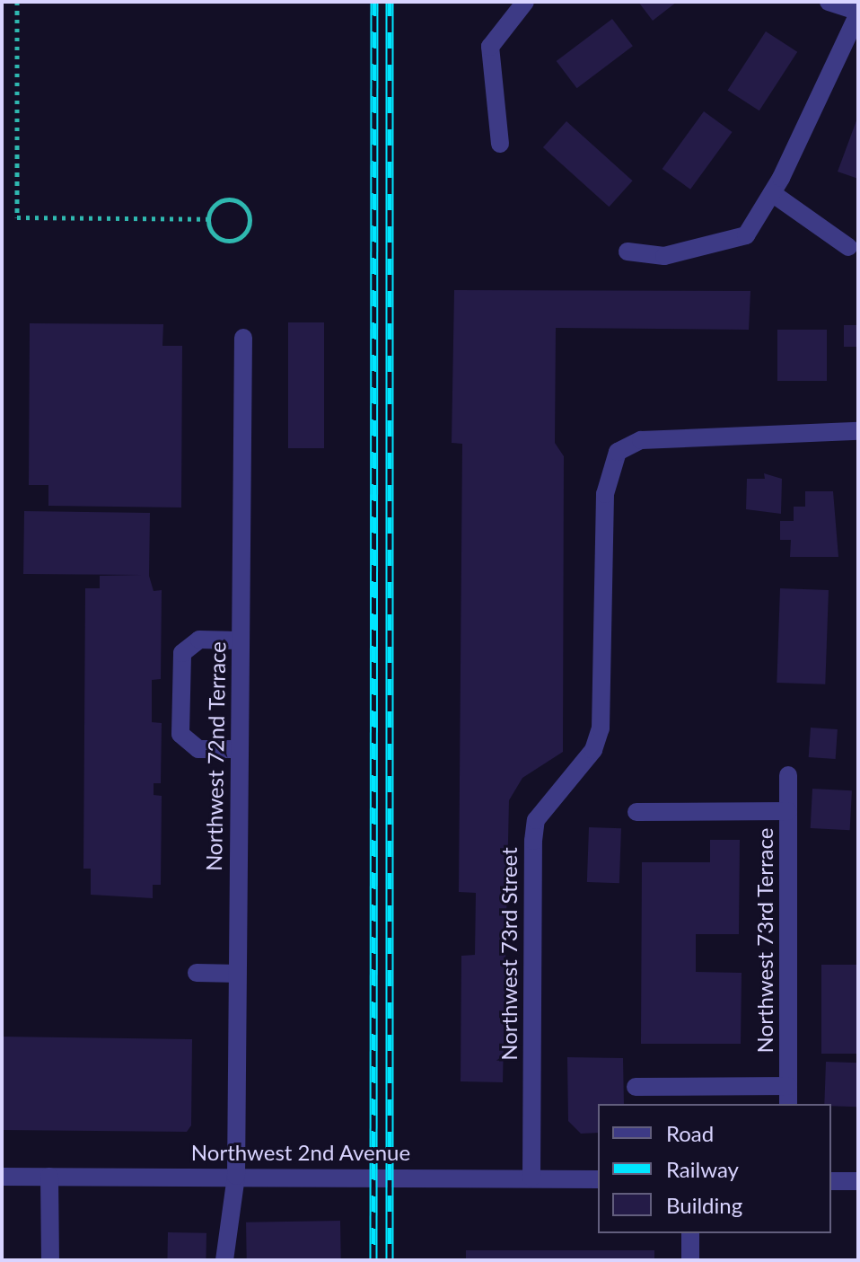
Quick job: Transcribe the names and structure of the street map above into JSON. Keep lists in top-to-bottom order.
{
  "streets": {
    "street": [
      "Northwest 72nd Terrace",
      "Northwest 73rd Terrace",
      "Northwest 73rd Street",
      "Northwest 2nd Avenue"
    ]
  },
  "crossings": [
    ["Northwest 72nd Terrace", "Northwest 2nd Avenue"],
    ["Northwest 73rd Street", "Northwest 2nd Avenue"]
  ],
  "legend": ["Road", "Railway", "Building"]
}
